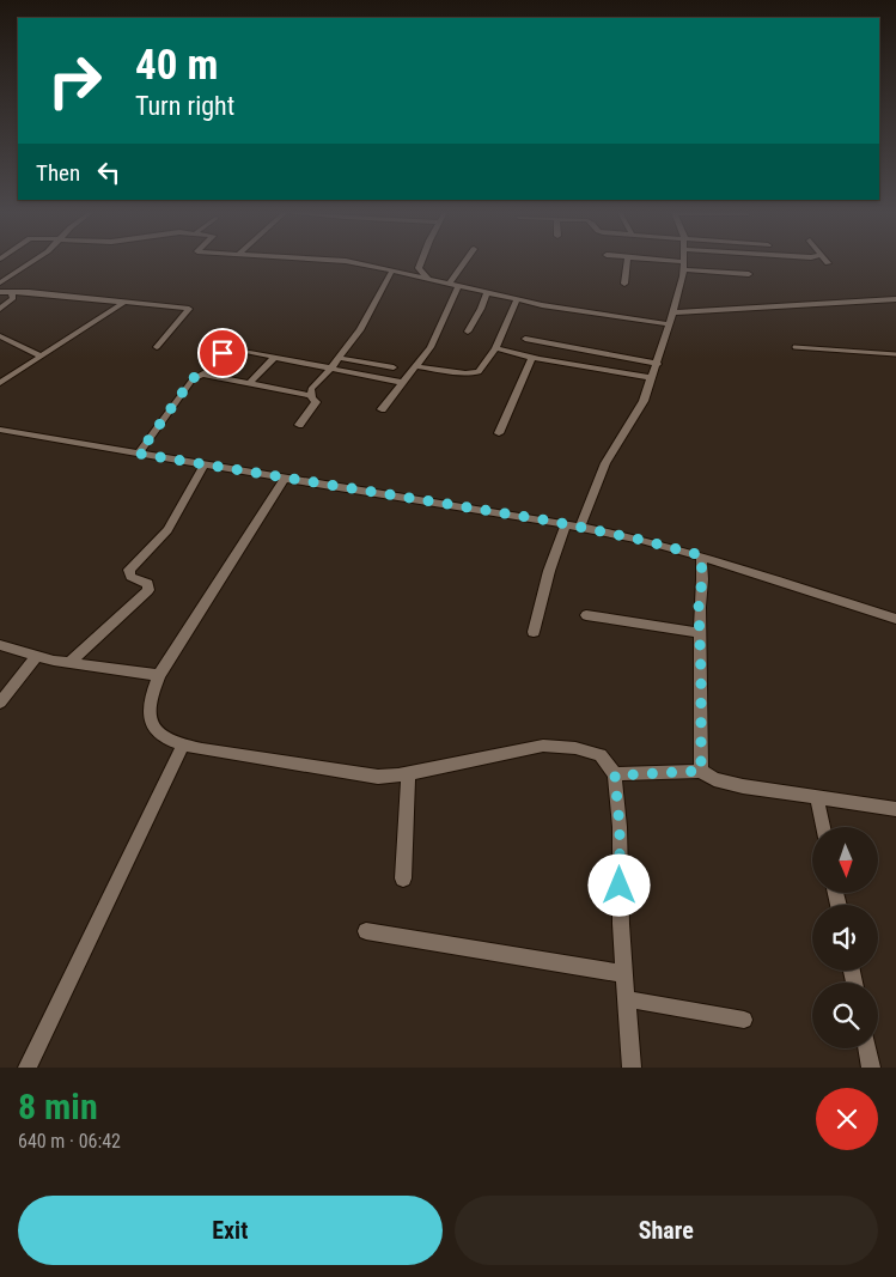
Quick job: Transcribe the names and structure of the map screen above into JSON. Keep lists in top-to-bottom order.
{
  "north": "bottom",
  "page": {
    "turn": ["40 m", "Turn right"],
    "then": "Then",
    "heading": ["8 min", "640 m · 06:42"],
    "buttons": ["Exit", "Share"]
  }
}
